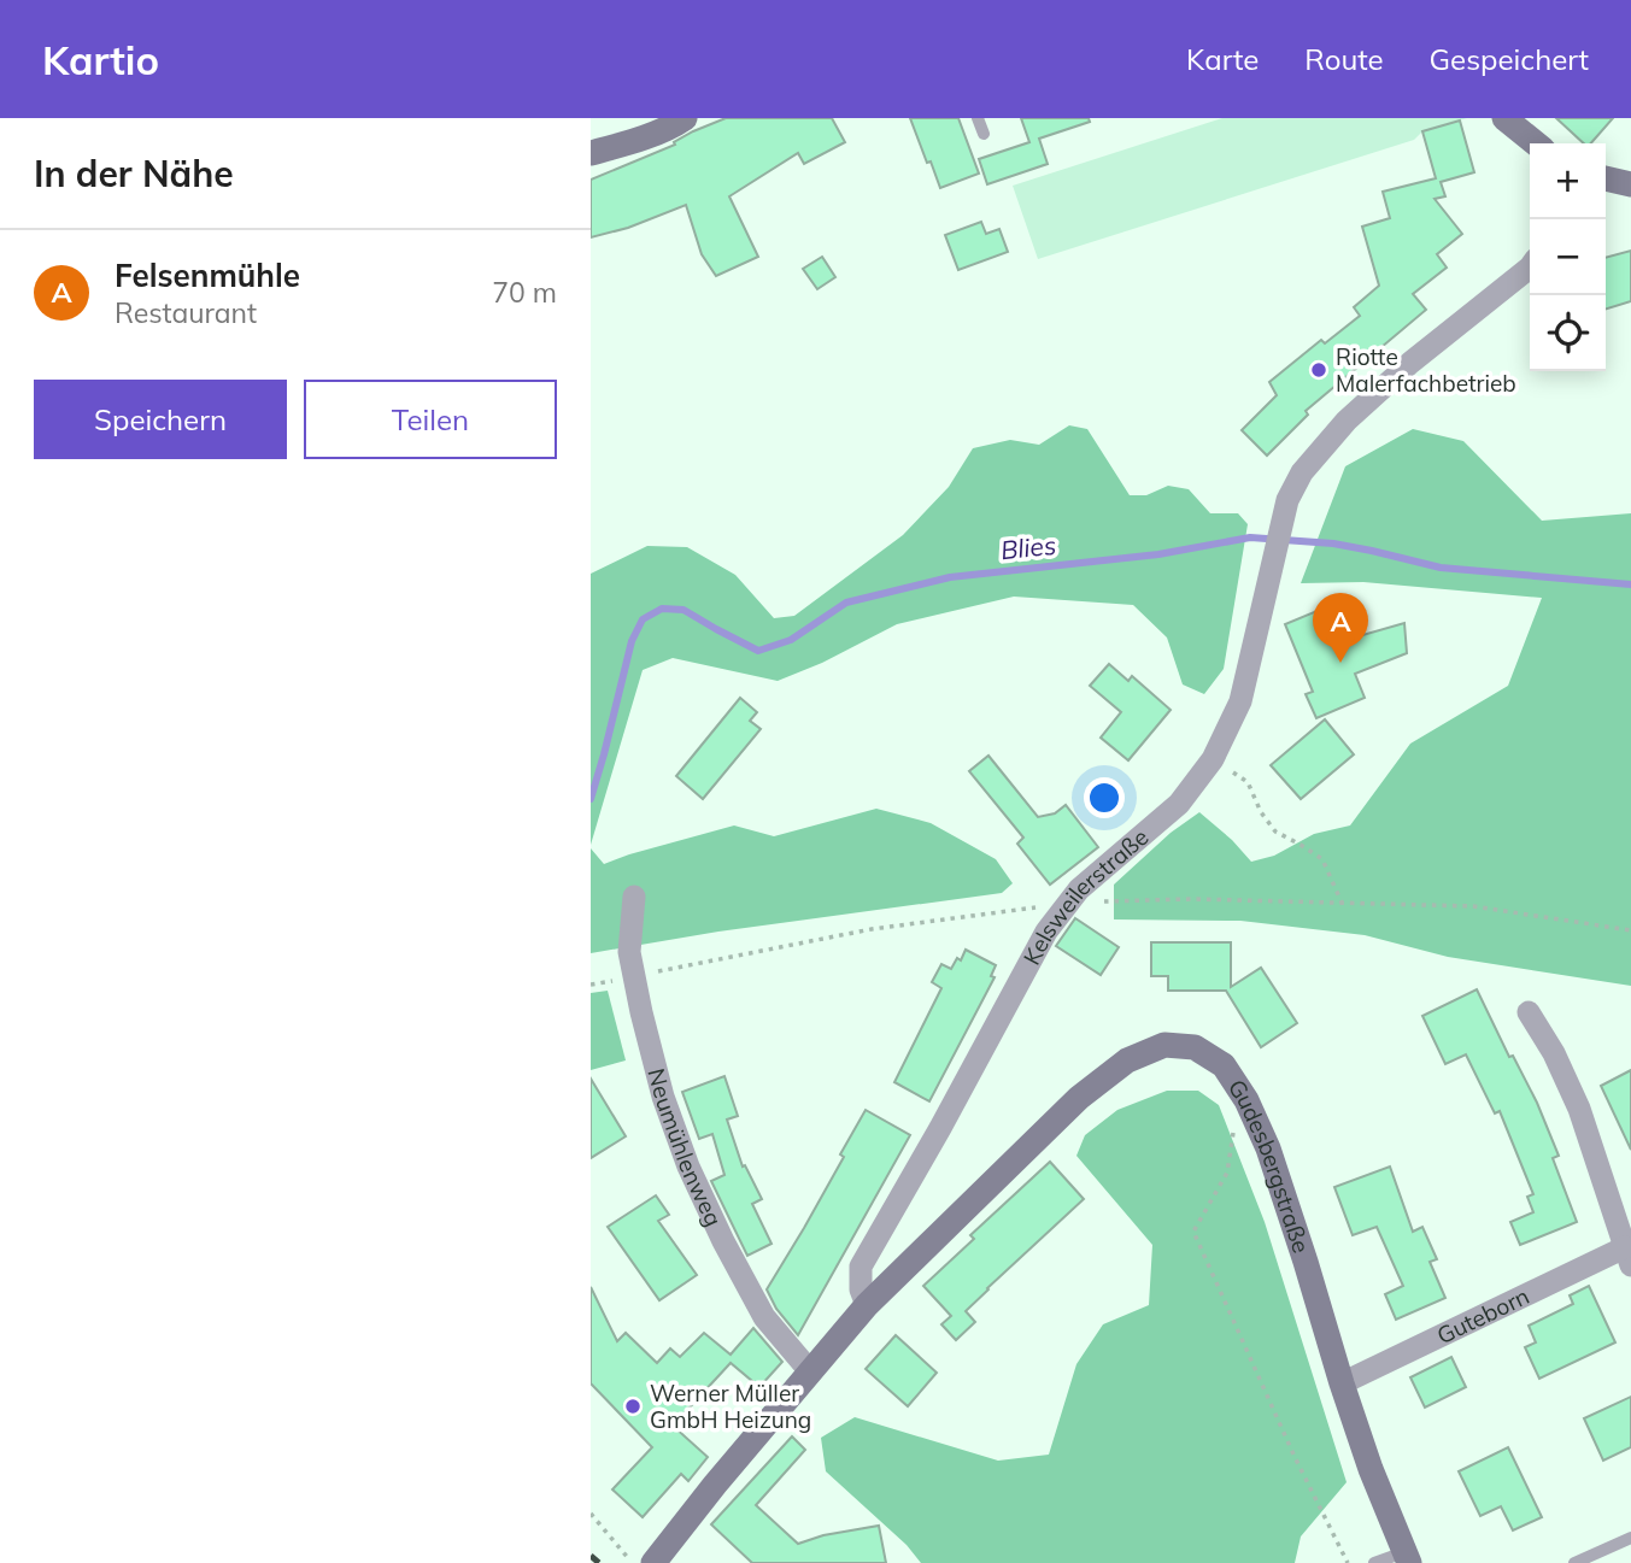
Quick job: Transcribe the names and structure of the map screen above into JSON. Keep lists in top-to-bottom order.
{
  "streets": {
    "main road": ["Gudesbergstraße"],
    "street": ["Kelsweilerstraße", "Neumühlenweg", "Guteborn"]
  },
  "crossings": [
    ["Kelsweilerstraße", "Gudesbergstraße"],
    ["Gudesbergstraße", "Guteborn"]
  ],
  "water": ["Blies"],
  "places": ["Riotte Malerfachbetrieb", "Werner Müller GmbH Heizung"],
  "page": {
    "header": "Kartio",
    "nav": ["Karte", "Route", "Gespeichert"],
    "heading": "In der Nähe",
    "map_buttons": ["+", "−"],
    "list": [
      {
        "mark": "A",
        "name": "Felsenmühle",
        "note": "Restaurant",
        "value": "70 m"
      }
    ],
    "buttons": ["Speichern", "Teilen"],
    "pins": "A"
  }
}
